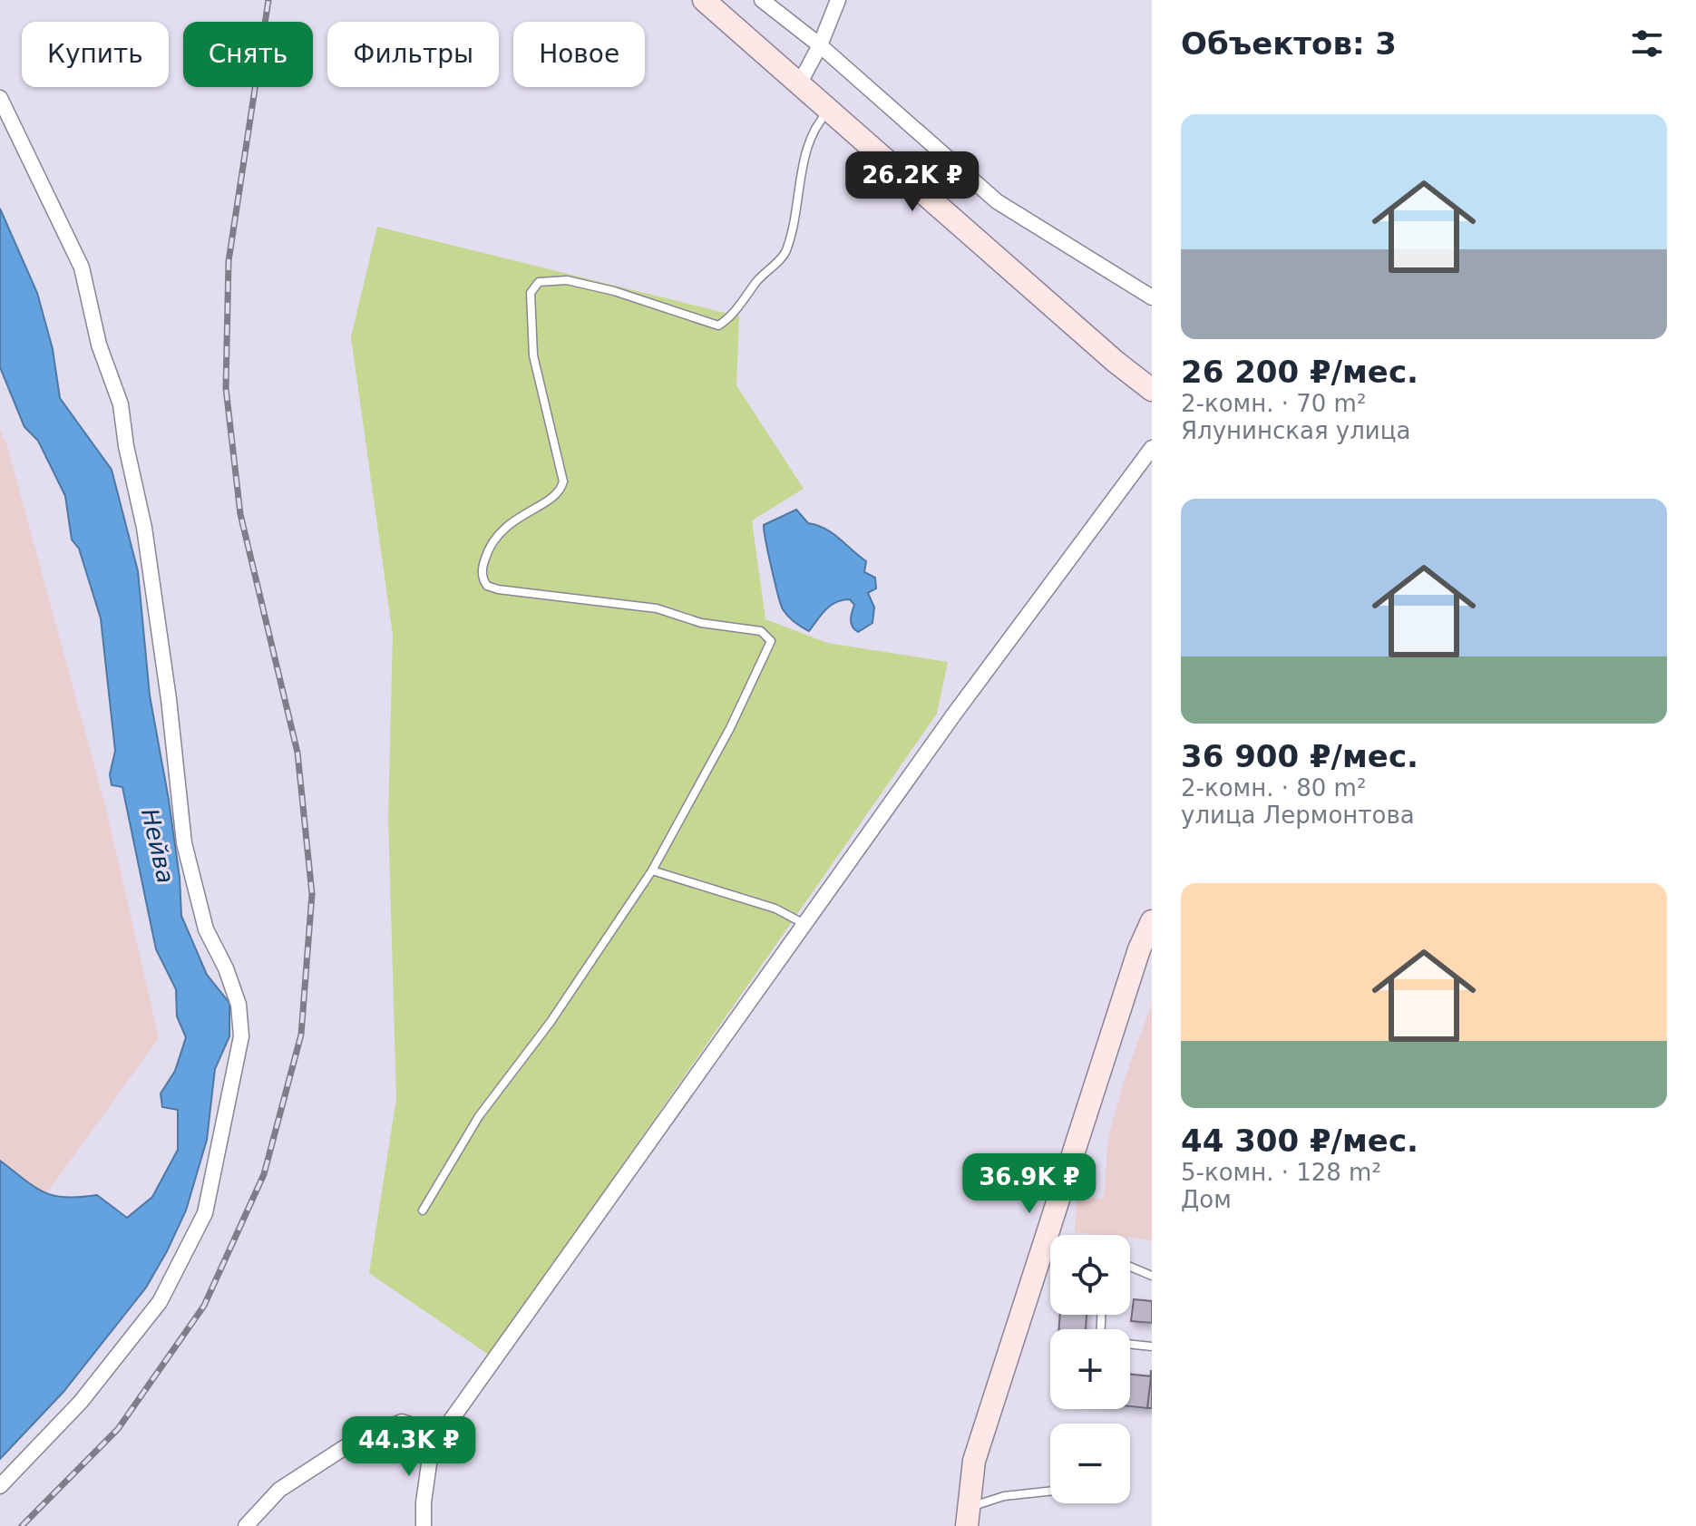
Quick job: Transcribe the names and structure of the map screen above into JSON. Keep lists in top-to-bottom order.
{
  "water": ["Нейва"],
  "page": {
    "heading": "Объектов: 3",
    "chip": [
      "Купить",
      "Снять",
      "Фильтры",
      "Новое"
    ],
    "list": [
      {
        "name": "26 200 ₽/мес.",
        "note": "2-комн. · 70 m² · Ялунинская улица"
      },
      {
        "name": "36 900 ₽/мес.",
        "note": "2-комн. · 80 m² · улица Лермонтова"
      },
      {
        "name": "44 300 ₽/мес.",
        "note": "5-комн. · 128 m² · Дом"
      }
    ],
    "price": ["26.2K ₽", "36.9K ₽", "44.3K ₽"],
    "map_buttons": ["+", "−"]
  }
}
